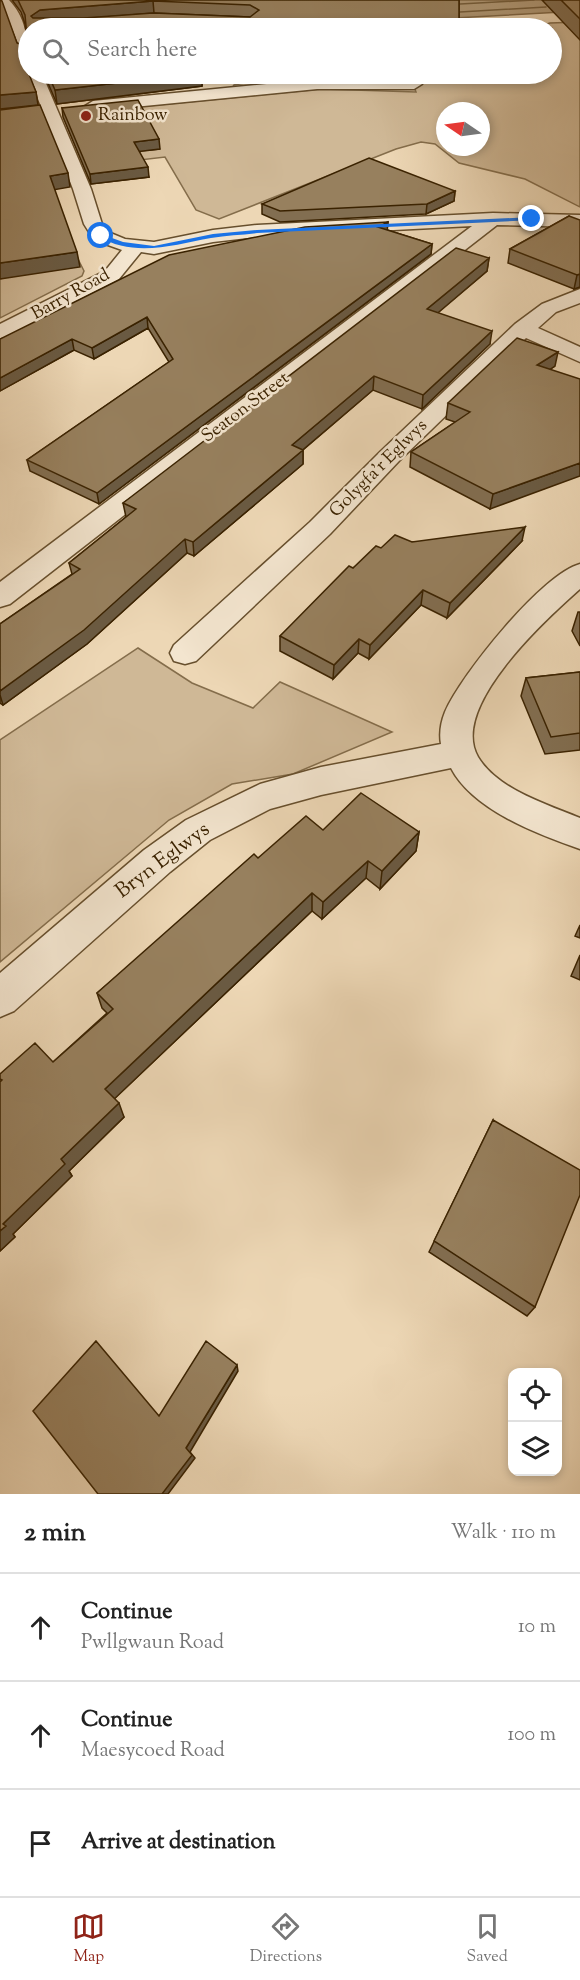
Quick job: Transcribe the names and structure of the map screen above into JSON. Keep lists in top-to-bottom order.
{
  "streets": {
    "street": [
      "Barry Road",
      "Seaton Street",
      "Golygfa'r Eglwys",
      "Bryn Eglwys"
    ]
  },
  "places": ["Rainbow"],
  "north": "left",
  "page": {
    "search": "Search here",
    "heading": ["2 min", "Walk · 110 m"],
    "list": [
      ["Continue", "Pwllgwaun Road", "10 m"],
      ["Continue", "Maesycoed Road", "100 m"],
      "Arrive at destination"
    ],
    "nav": ["Map", "Directions", "Saved"]
  }
}
